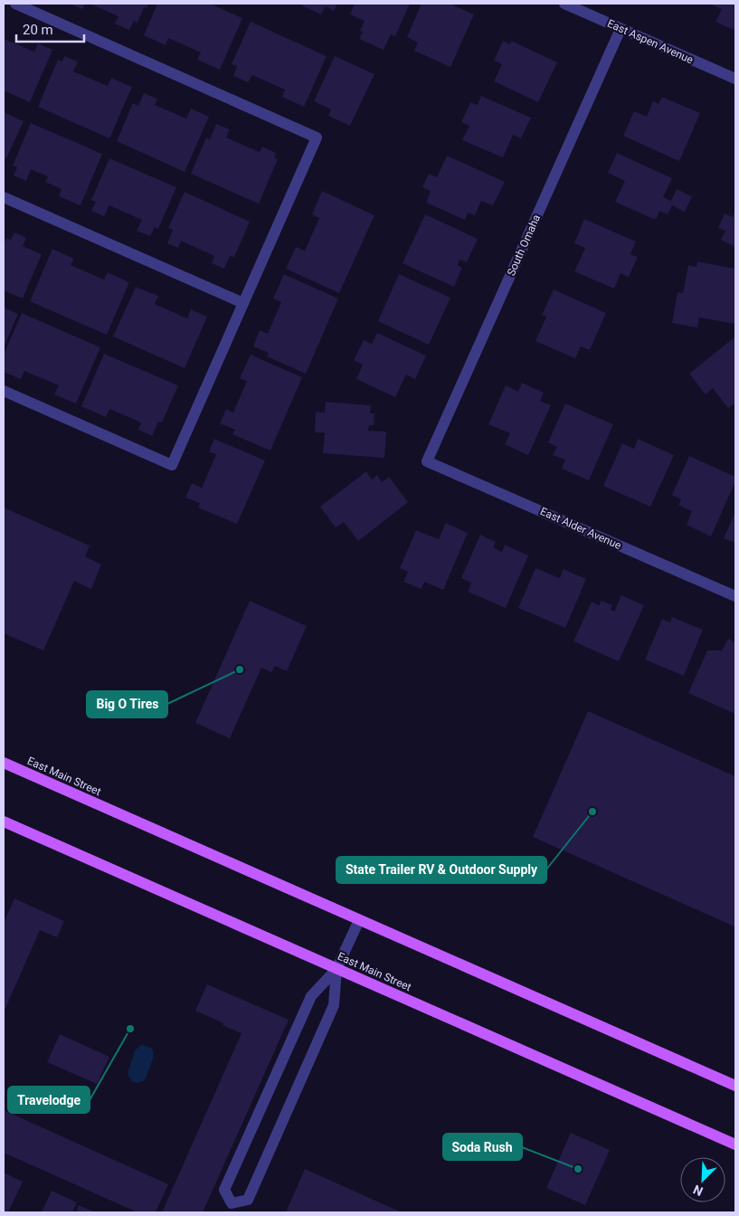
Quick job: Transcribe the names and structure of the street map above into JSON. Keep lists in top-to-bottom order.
{
  "streets": {
    "main road": ["East Main Street"],
    "street": ["East Aspen Avenue", "South Omaha", "East Alder Avenue"]
  },
  "crossings": [
    ["East Aspen Avenue", "South Omaha"],
    ["South Omaha", "East Alder Avenue"]
  ],
  "places": [
    "Big O Tires",
    "State Trailer RV & Outdoor Supply",
    "Travelodge",
    "Soda Rush"
  ],
  "scale_bar": "20 m",
  "north": "bottom left"
}
